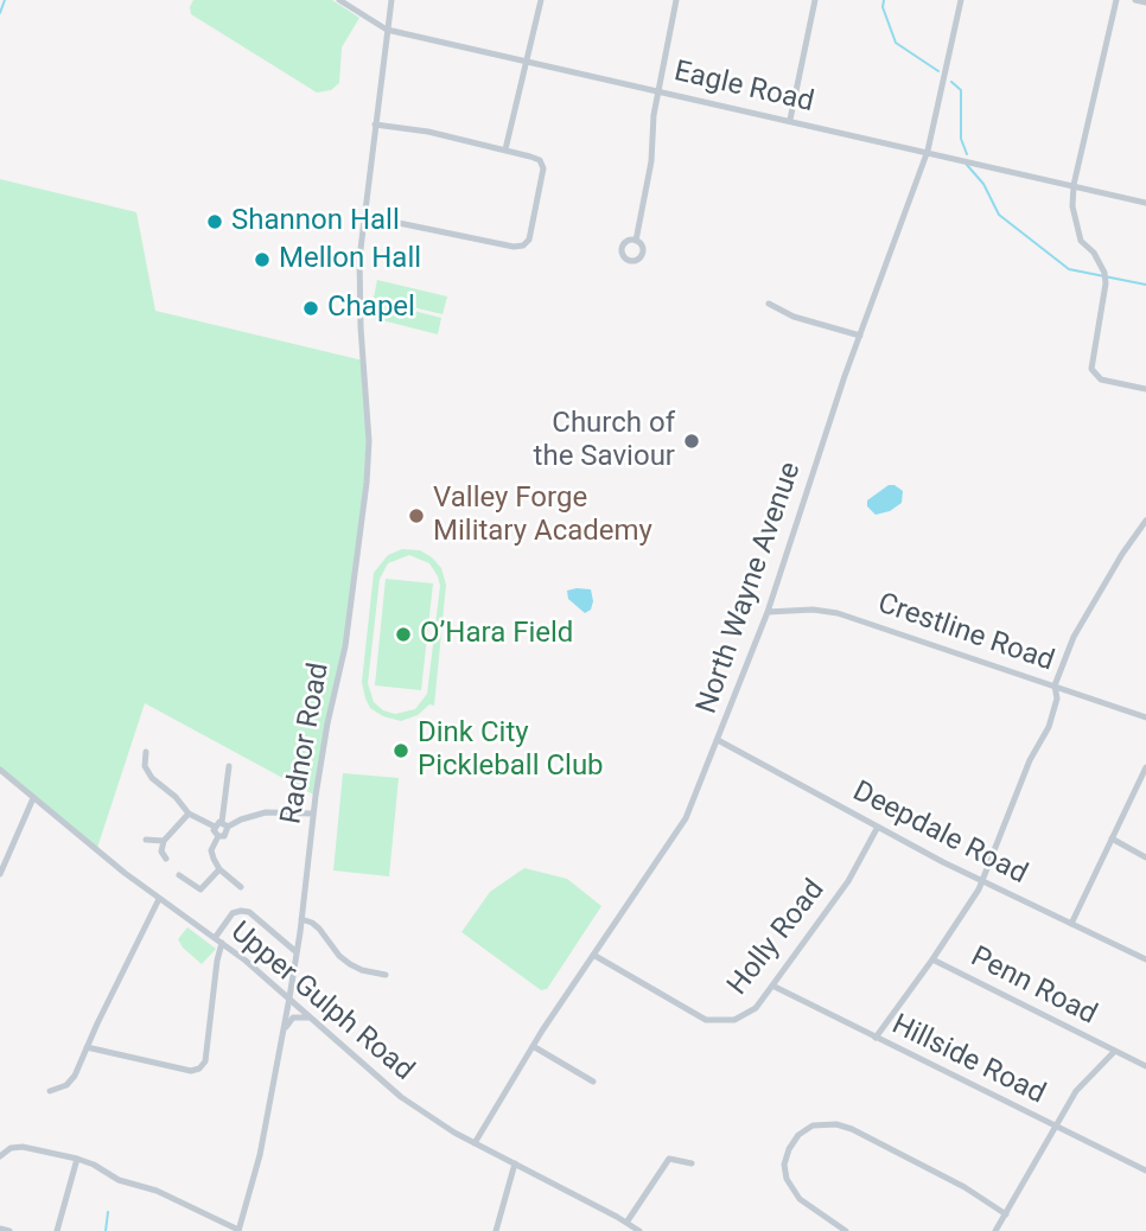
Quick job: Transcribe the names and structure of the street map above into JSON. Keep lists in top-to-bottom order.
{
  "streets": {
    "street": [
      "Eagle Road",
      "North Wayne Avenue",
      "Crestline Road",
      "Radnor Road",
      "Deepdale Road",
      "Holly Road",
      "Penn Road",
      "Upper Gulph Road",
      "Hillside Road"
    ]
  },
  "crossings": [
    ["Eagle Road", "North Wayne Avenue"],
    ["Eagle Road", "Radnor Road"],
    ["North Wayne Avenue", "Crestline Road"],
    ["North Wayne Avenue", "Deepdale Road"],
    ["North Wayne Avenue", "Holly Road"],
    ["North Wayne Avenue", "Upper Gulph Road"],
    ["Radnor Road", "Upper Gulph Road"],
    ["Deepdale Road", "Holly Road"],
    ["Holly Road", "Hillside Road"]
  ],
  "places": [
    "Shannon Hall",
    "Mellon Hall",
    "Chapel",
    "Church of the Saviour",
    "Valley Forge Military Academy",
    "O’Hara Field",
    "Dink City Pickleball Club"
  ]
}
